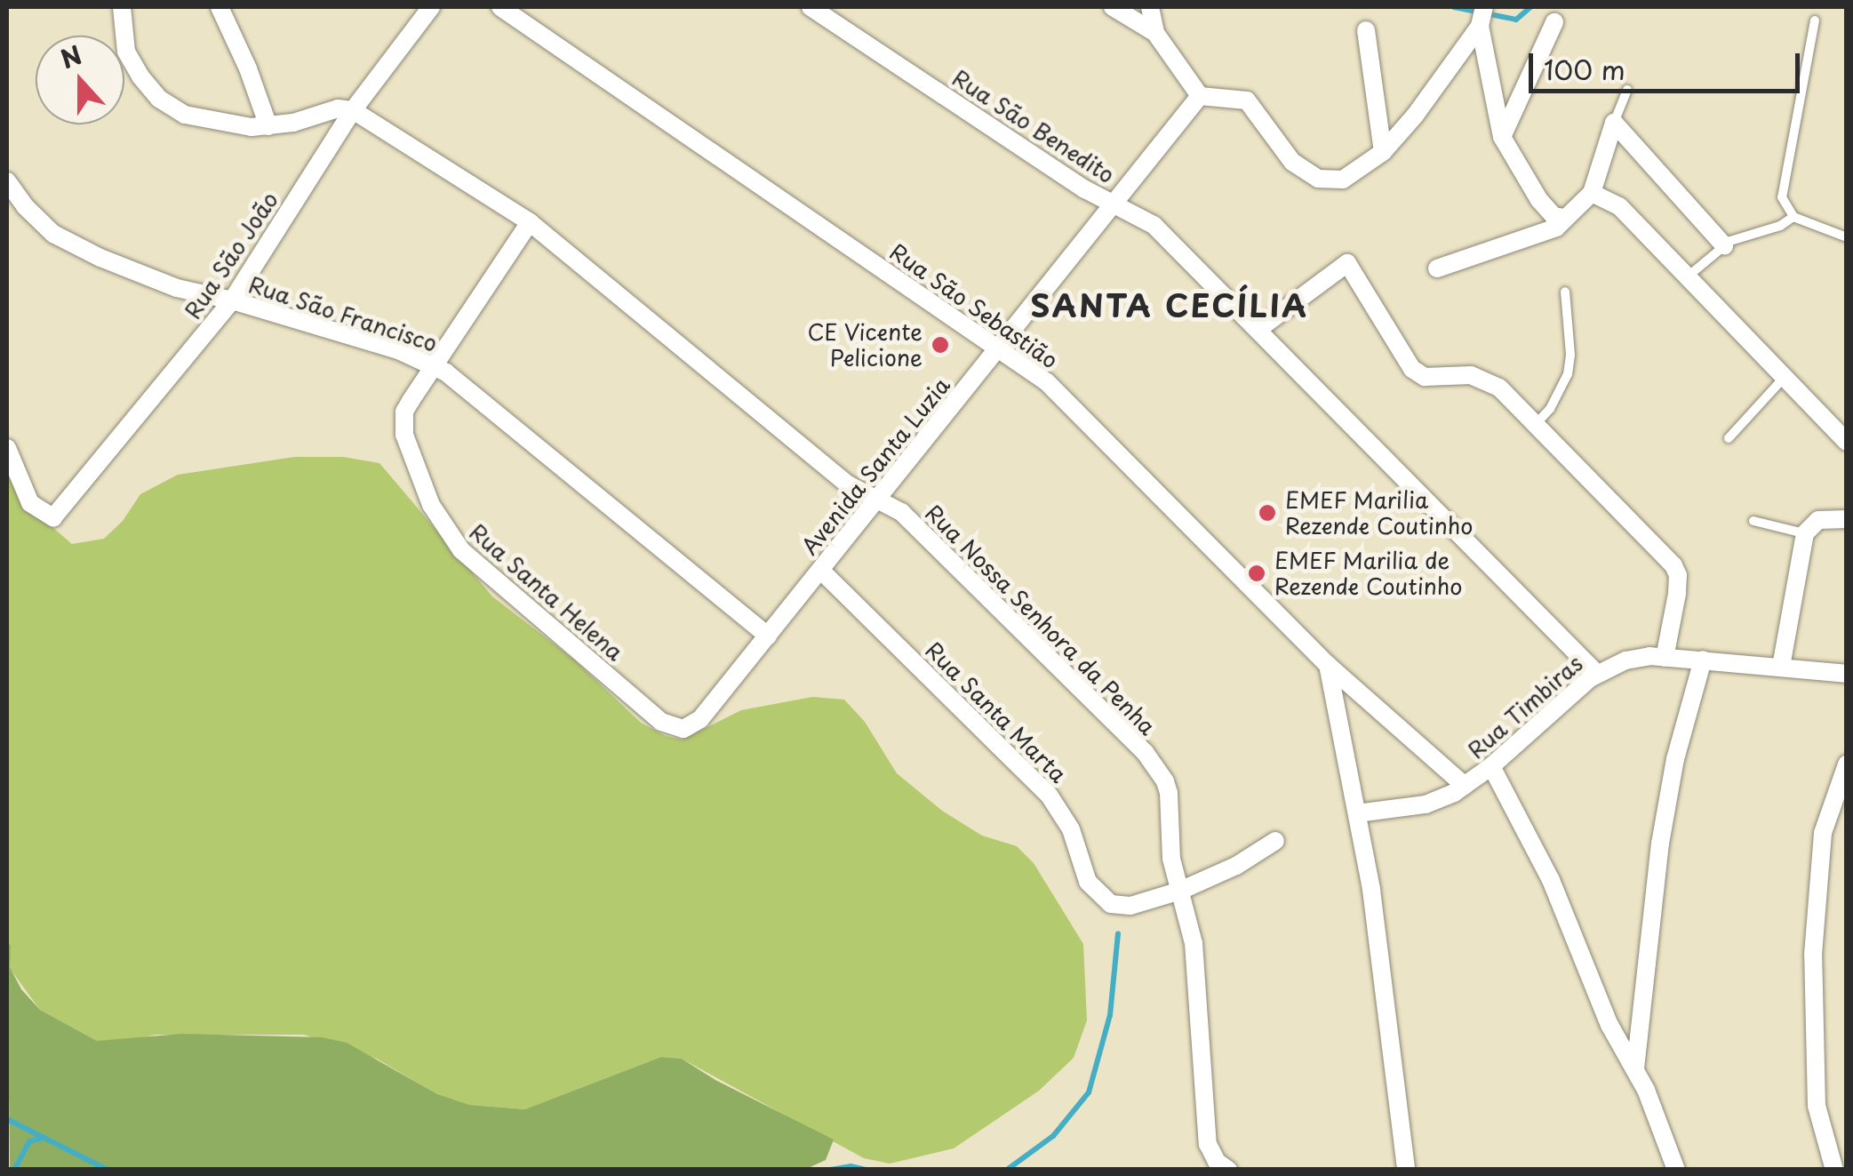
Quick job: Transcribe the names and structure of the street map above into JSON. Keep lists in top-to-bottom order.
{
  "streets": {
    "street": [
      "Rua São Benedito",
      "Rua São João",
      "Rua São Sebastião",
      "Rua São Francisco",
      "Avenida Santa Luzia",
      "Rua Santa Helena",
      "Rua Nossa Senhora da Penha",
      "Rua Timbiras",
      "Rua Santa Marta"
    ]
  },
  "crossings": [
    ["Rua São Benedito", "Avenida Santa Luzia"],
    ["Rua São Benedito", "Rua Timbiras"],
    ["Rua São João", "Rua São Francisco"],
    ["Rua São João", "Rua Nossa Senhora da Penha"],
    ["Rua São Sebastião", "Avenida Santa Luzia"],
    ["Rua São Sebastião", "Rua Timbiras"],
    ["Rua São Francisco", "Avenida Santa Luzia"],
    ["Rua São Francisco", "Rua Santa Helena"],
    ["Avenida Santa Luzia", "Rua Santa Helena"],
    ["Avenida Santa Luzia", "Rua Nossa Senhora da Penha"],
    ["Avenida Santa Luzia", "Rua Santa Marta"],
    ["Rua Santa Helena", "Rua Nossa Senhora da Penha"],
    ["Rua Nossa Senhora da Penha", "Rua Santa Marta"]
  ],
  "districts": ["SANTA CECÍLIA"],
  "places": ["CE Vicente Pelicione", "EMEF Marilia Rezende Coutinho", "EMEF Marilia de Rezende Coutinho"],
  "scale_bar": "100 m",
  "north": "top"
}
